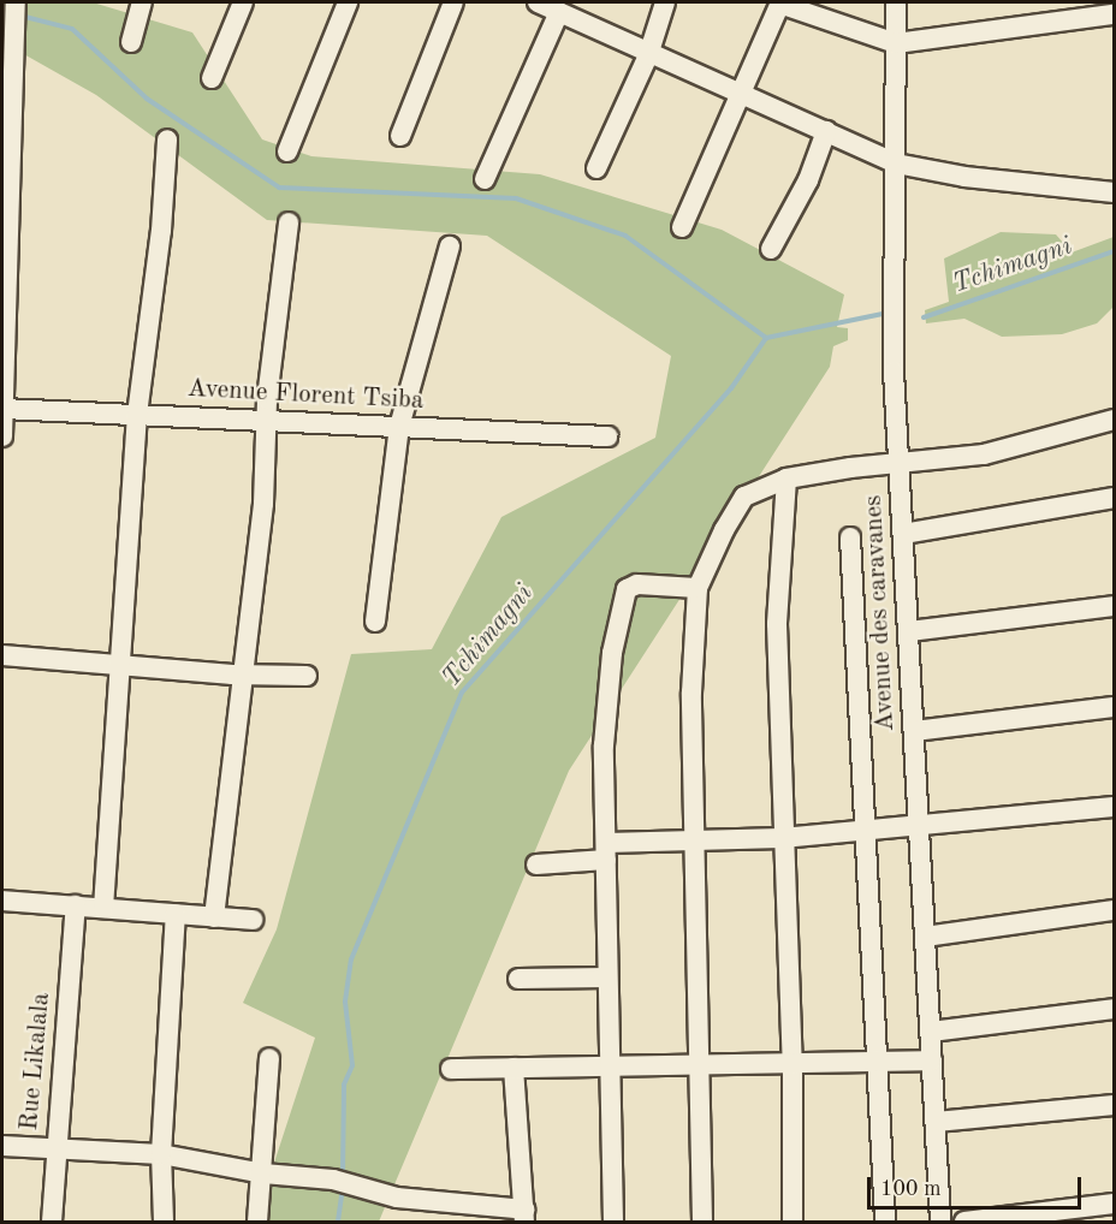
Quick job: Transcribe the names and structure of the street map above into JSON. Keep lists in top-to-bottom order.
{
  "streets": {
    "street": ["Avenue Florent Tsiba", "Avenue des caravanes", "Rue Likalala"]
  },
  "water": ["Tchimagni"],
  "scale_bar": "100 m"
}
